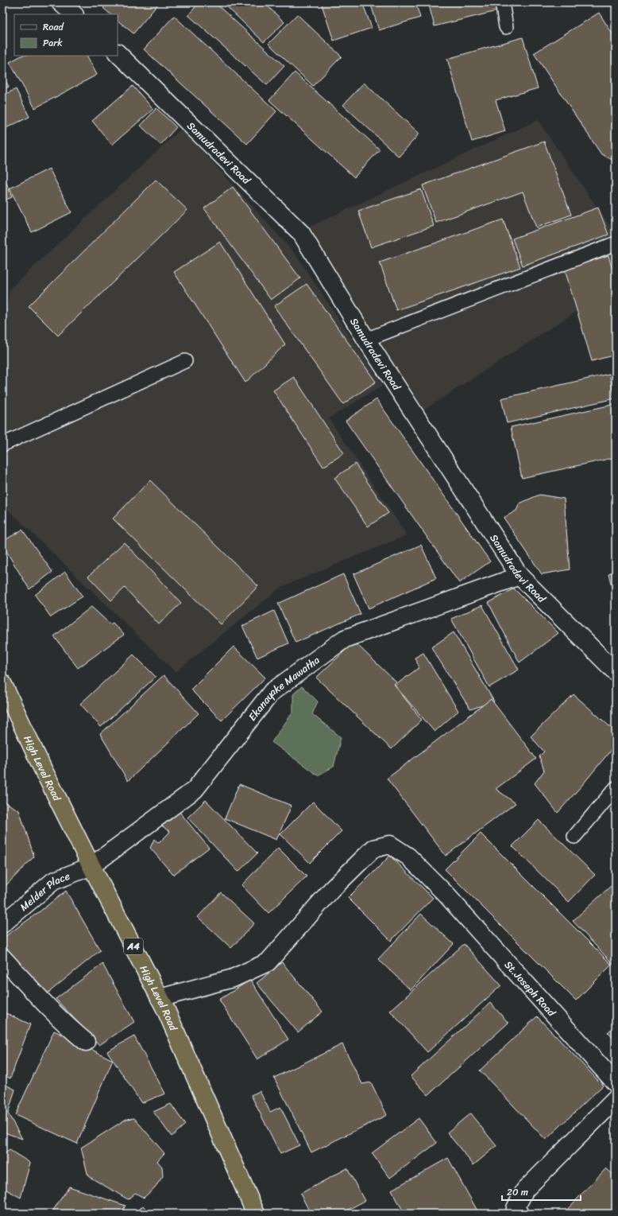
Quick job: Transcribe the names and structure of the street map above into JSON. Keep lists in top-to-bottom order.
{
  "streets": {
    "highway": ["High Level Road", "A4"],
    "street": [
      "Samudradevi Road",
      "Ekanayake Mawatha",
      "Melder Place",
      "St.Joseph Road"
    ]
  },
  "crossings": [
    ["Samudradevi Road", "Ekanayake Mawatha"],
    ["Ekanayake Mawatha", "High Level Road"],
    ["Ekanayake Mawatha", "Melder Place"],
    ["High Level Road", "Melder Place"],
    ["High Level Road", "St.Joseph Road"]
  ],
  "legend": ["Road", "Park"],
  "scale_bar": "20 m"
}
